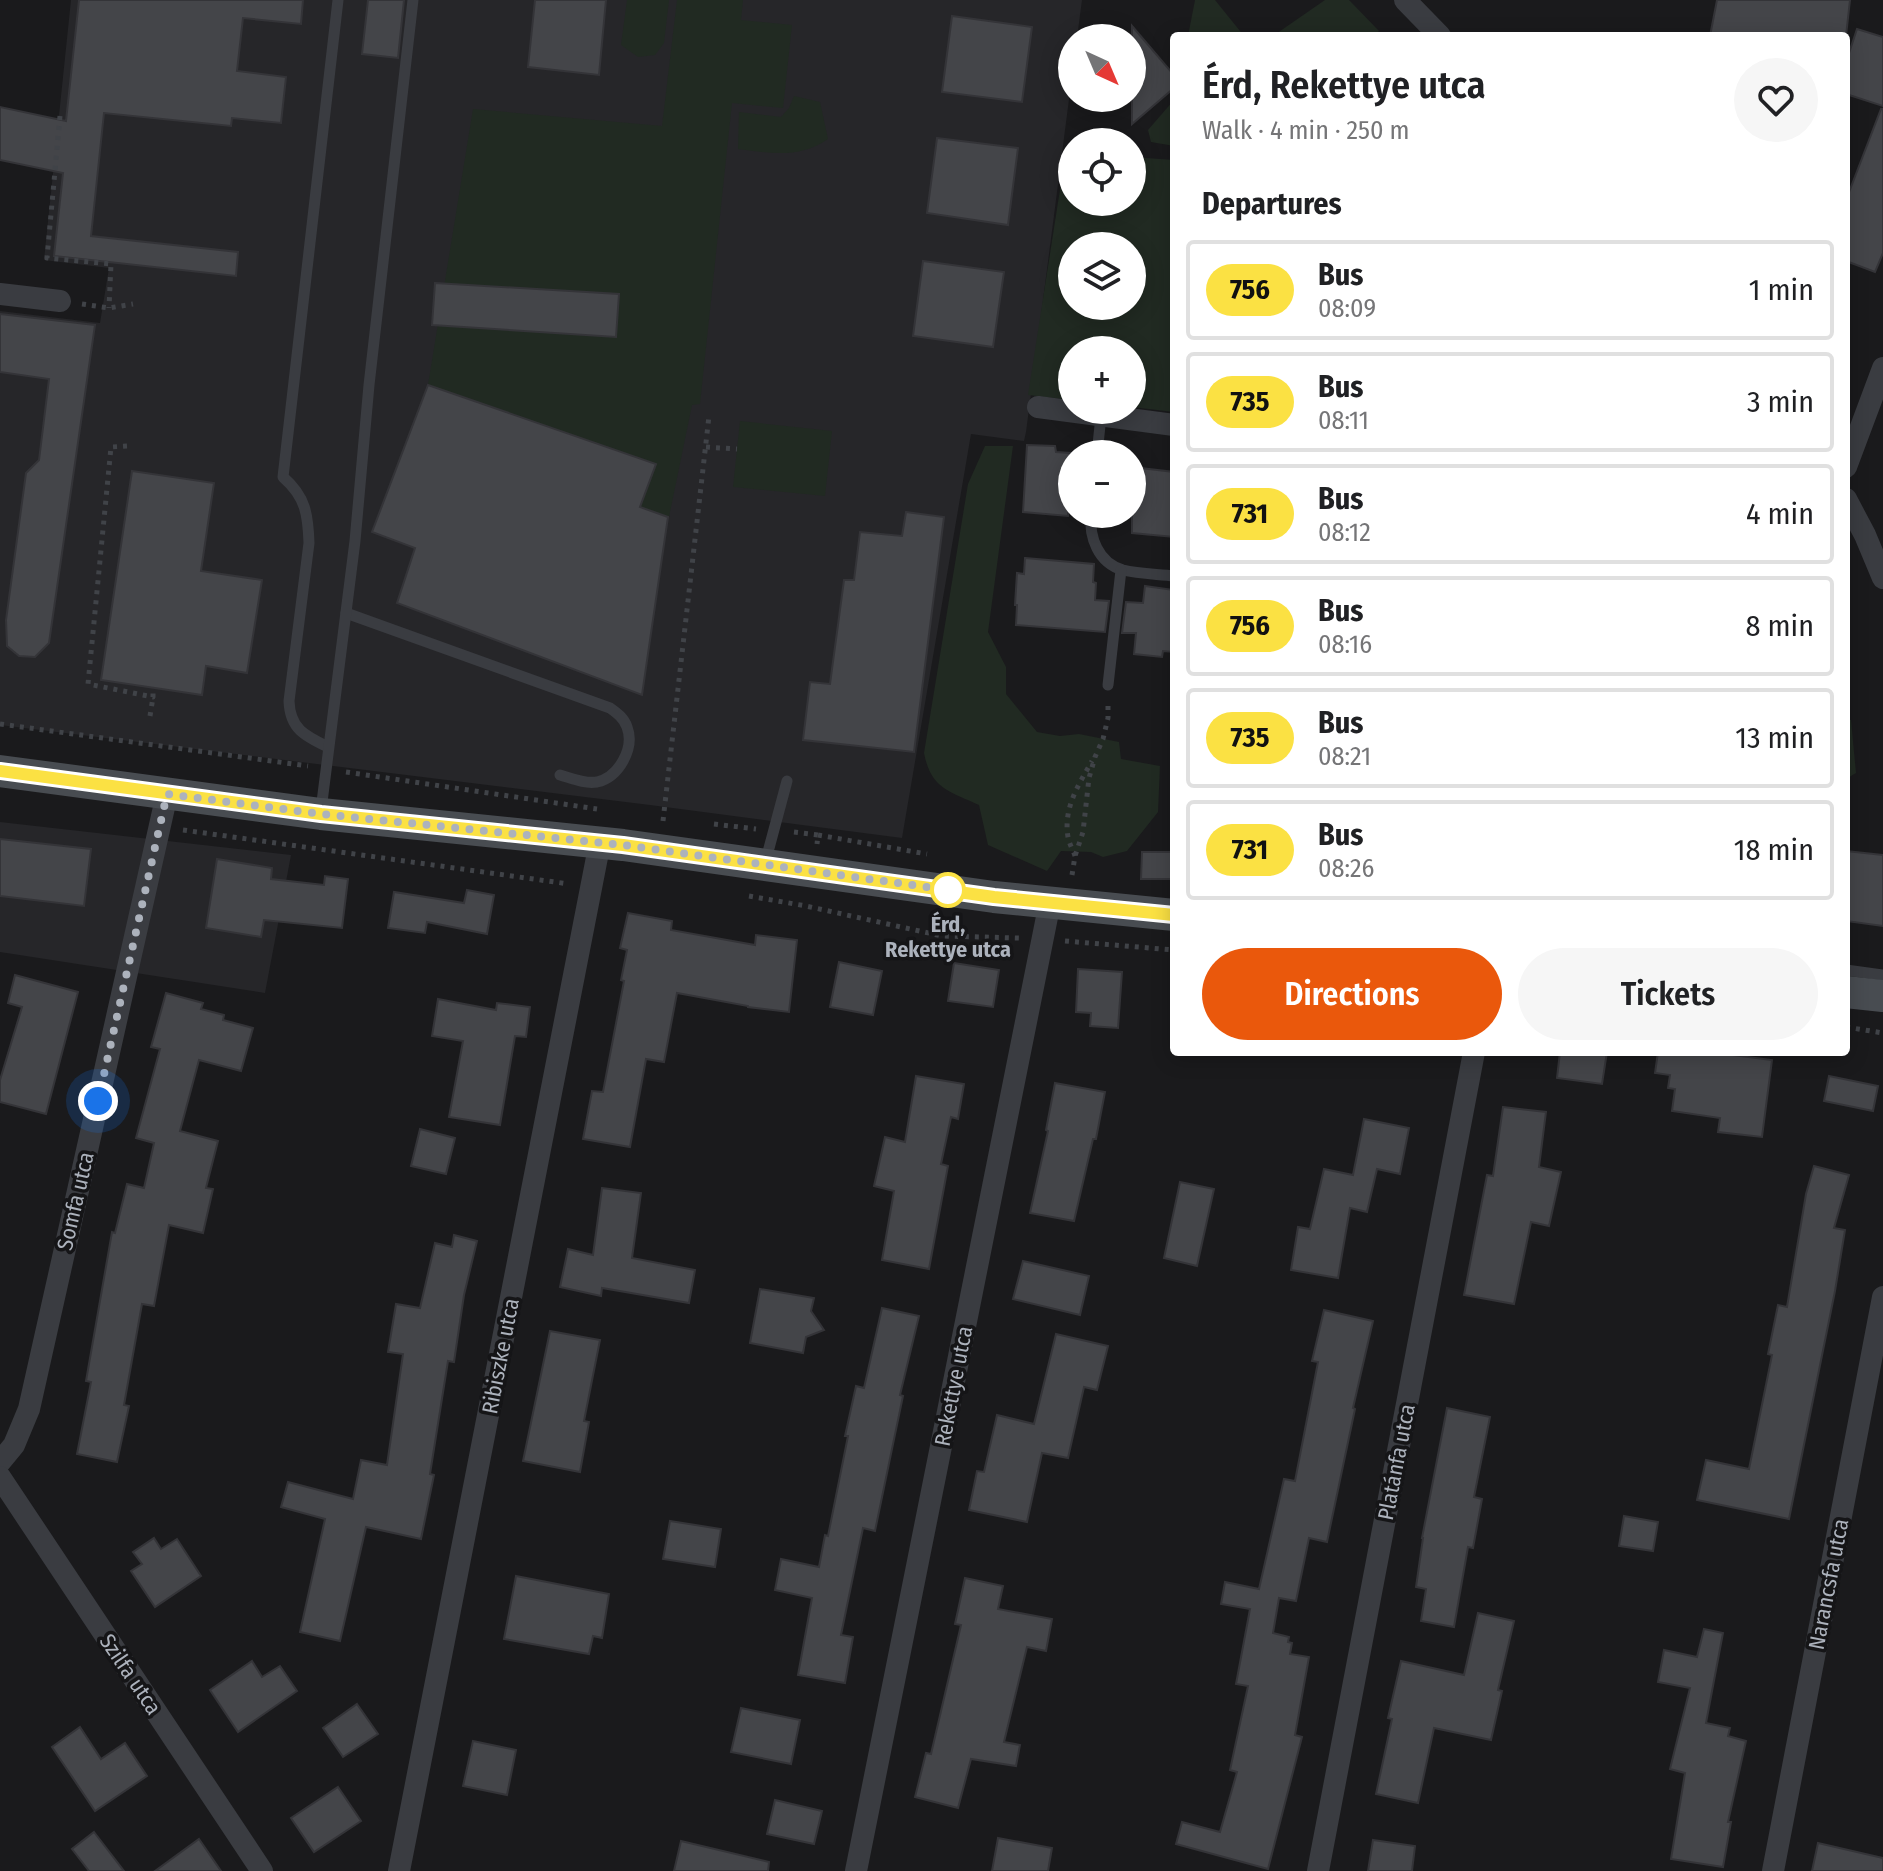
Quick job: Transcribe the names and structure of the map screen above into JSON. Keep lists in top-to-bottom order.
{
  "streets": {
    "street": [
      "Somfa utca",
      "Ribiszke utca",
      "Rekettye utca",
      "Platánfa utca",
      "Narancsfa utca",
      "Szilfa utca"
    ]
  },
  "places": ["Érd, Rekettye utca"],
  "lines": ["bus line 756"],
  "north": "bottom right",
  "page": {
    "map_buttons": ["+", "−"],
    "heading": [
      ["Érd, Rekettye utca", "Walk · 4 min · 250 m"],
      "Departures"
    ],
    "list": [
      {
        "mark": "756",
        "name": "Bus",
        "note": "08:09",
        "value": "1 min"
      },
      {
        "mark": "735",
        "name": "Bus",
        "note": "08:11",
        "value": "3 min"
      },
      {
        "mark": "731",
        "name": "Bus",
        "note": "08:12",
        "value": "4 min"
      },
      {
        "mark": "756",
        "name": "Bus",
        "note": "08:16",
        "value": "8 min"
      },
      {
        "mark": "735",
        "name": "Bus",
        "note": "08:21",
        "value": "13 min"
      },
      {
        "mark": "731",
        "name": "Bus",
        "note": "08:26",
        "value": "18 min"
      }
    ],
    "buttons": ["Directions", "Tickets"]
  }
}
